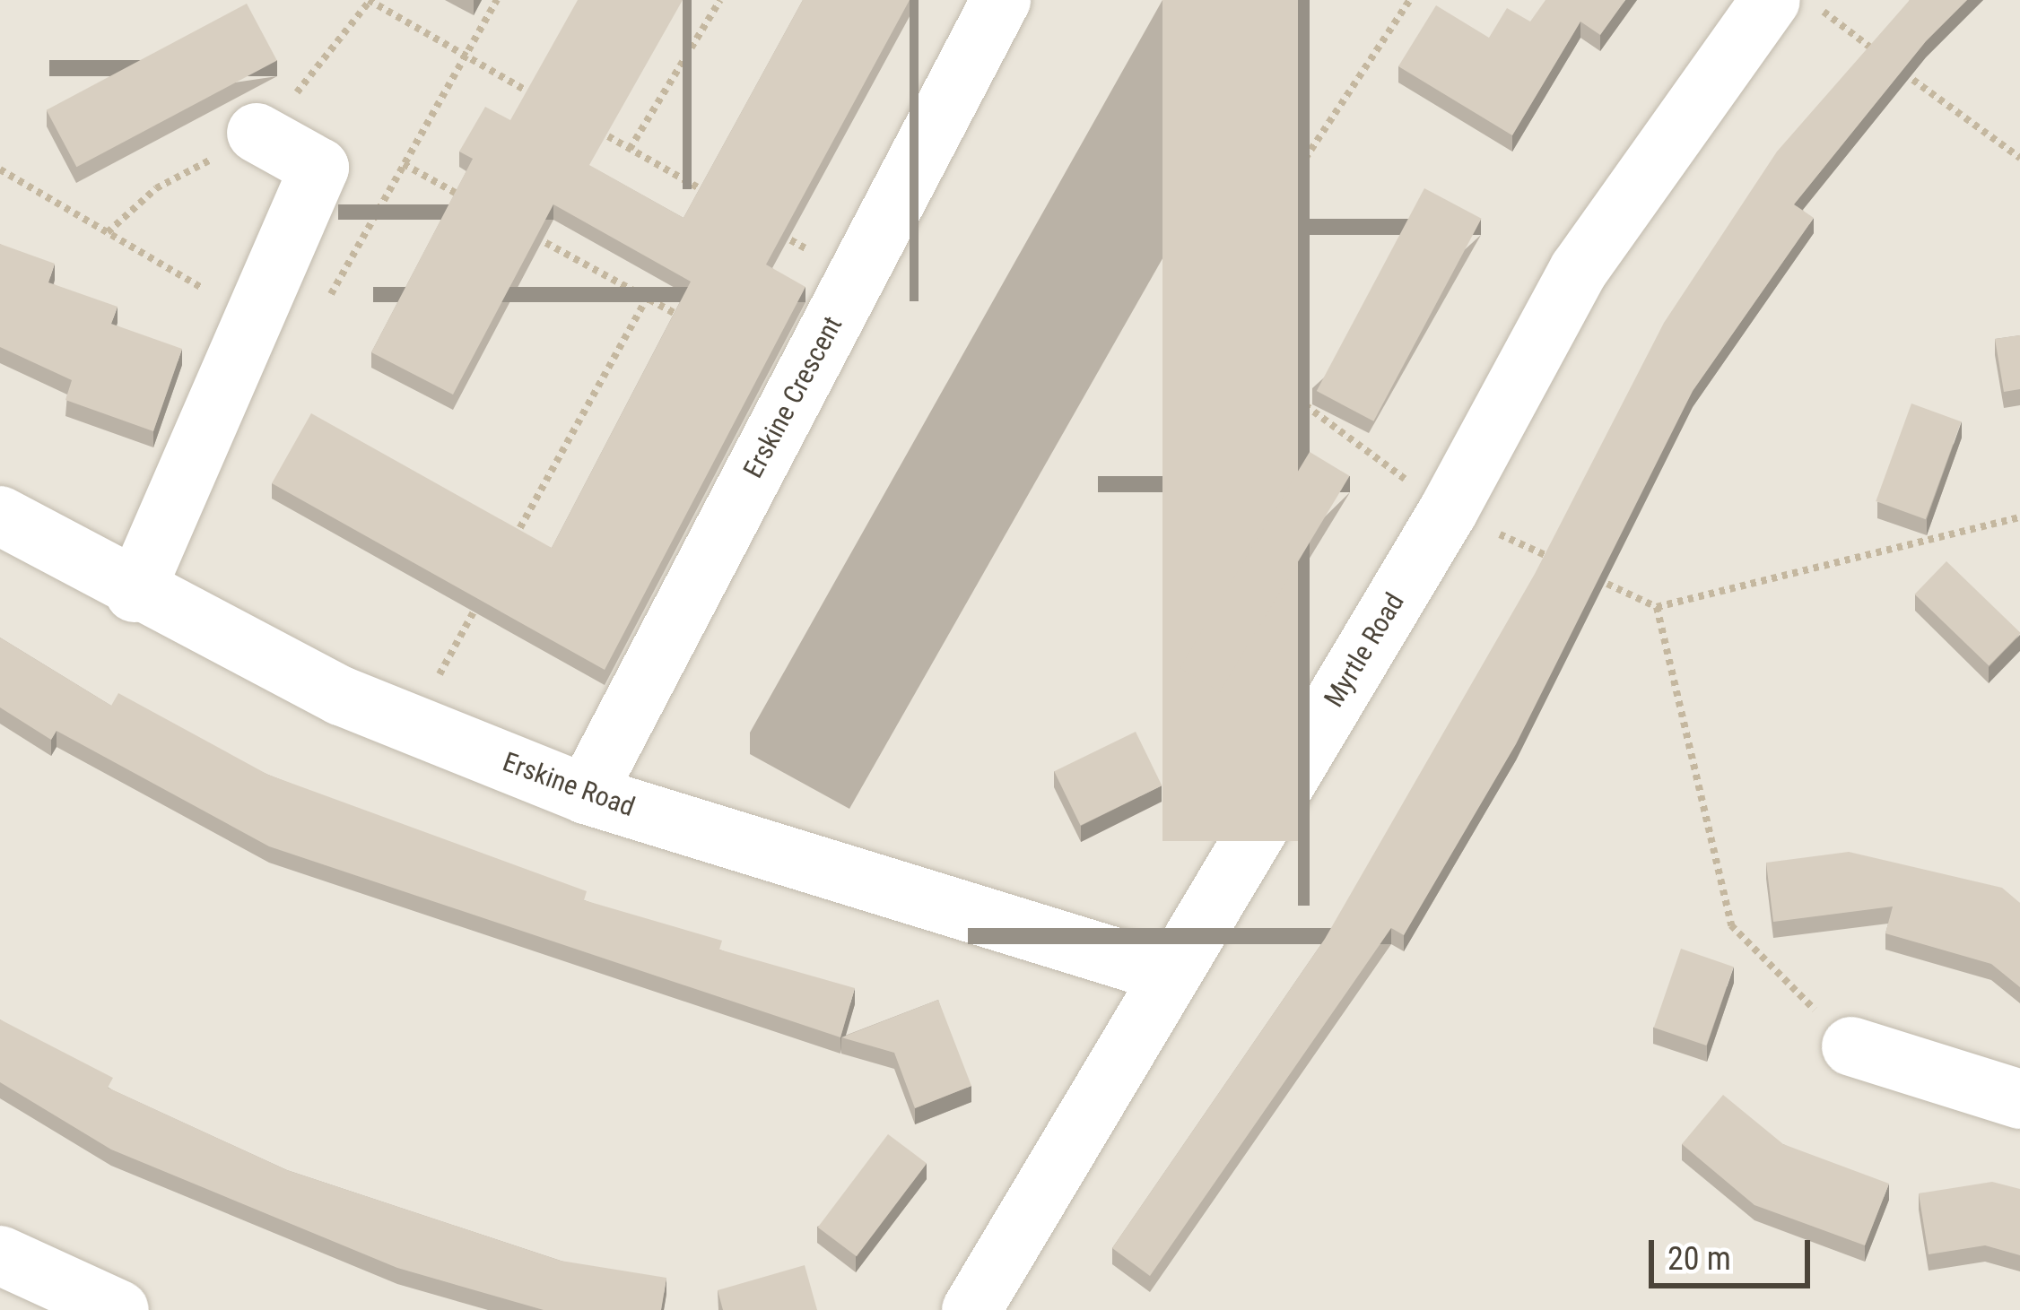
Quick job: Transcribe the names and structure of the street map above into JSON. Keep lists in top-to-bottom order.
{
  "streets": {
    "street": ["Erskine Crescent", "Myrtle Road", "Erskine Road"]
  },
  "crossings": [
    ["Erskine Crescent", "Erskine Road"],
    ["Myrtle Road", "Erskine Road"]
  ],
  "scale_bar": "20 m"
}
